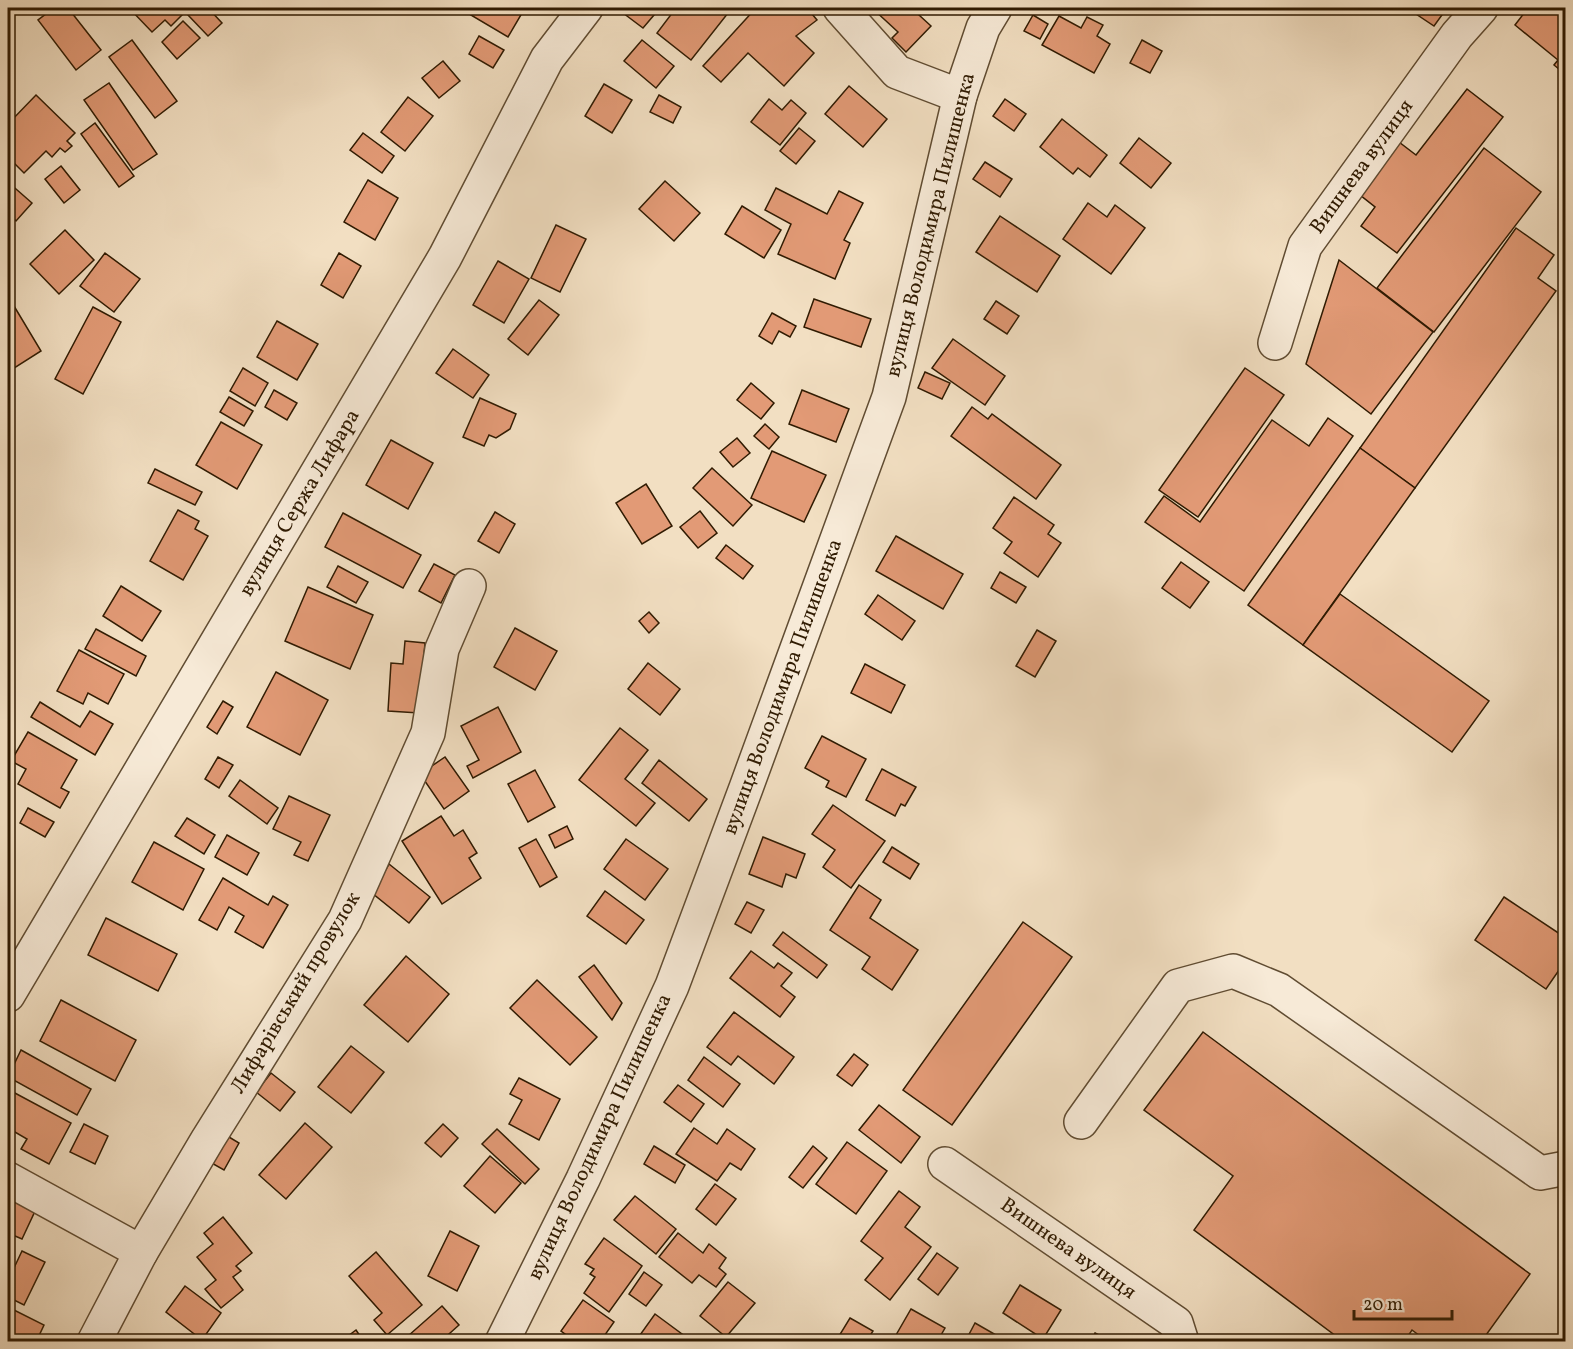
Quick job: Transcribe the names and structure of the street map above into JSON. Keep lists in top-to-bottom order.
{
  "streets": {
    "street": [
      "Вишнева вулиця",
      "вулиця Володимира Пилишенка",
      "вулиця Сержа Лифара",
      "Лифарівський провулок"
    ]
  },
  "scale_bar": "20 m"
}
